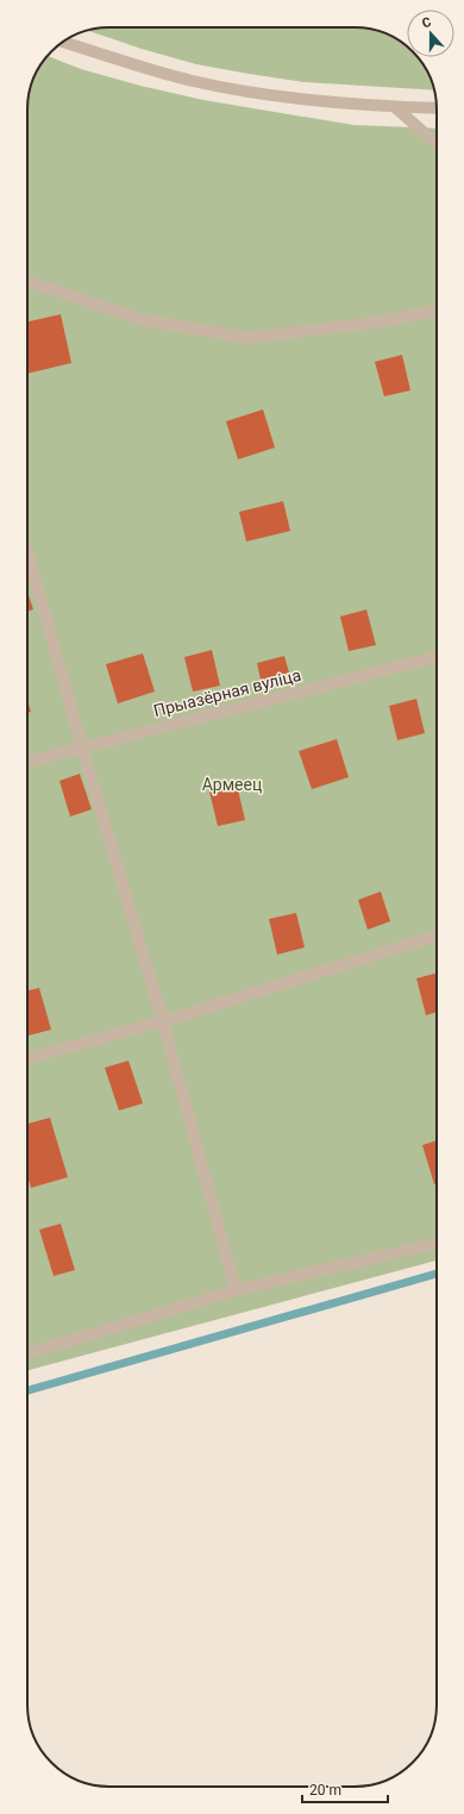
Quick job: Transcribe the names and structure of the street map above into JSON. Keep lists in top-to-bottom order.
{
  "streets": {
    "street": ["Прыазёрная вуліца"]
  },
  "parks": ["Армеец"],
  "scale_bar": "20 m",
  "north": "top"
}
